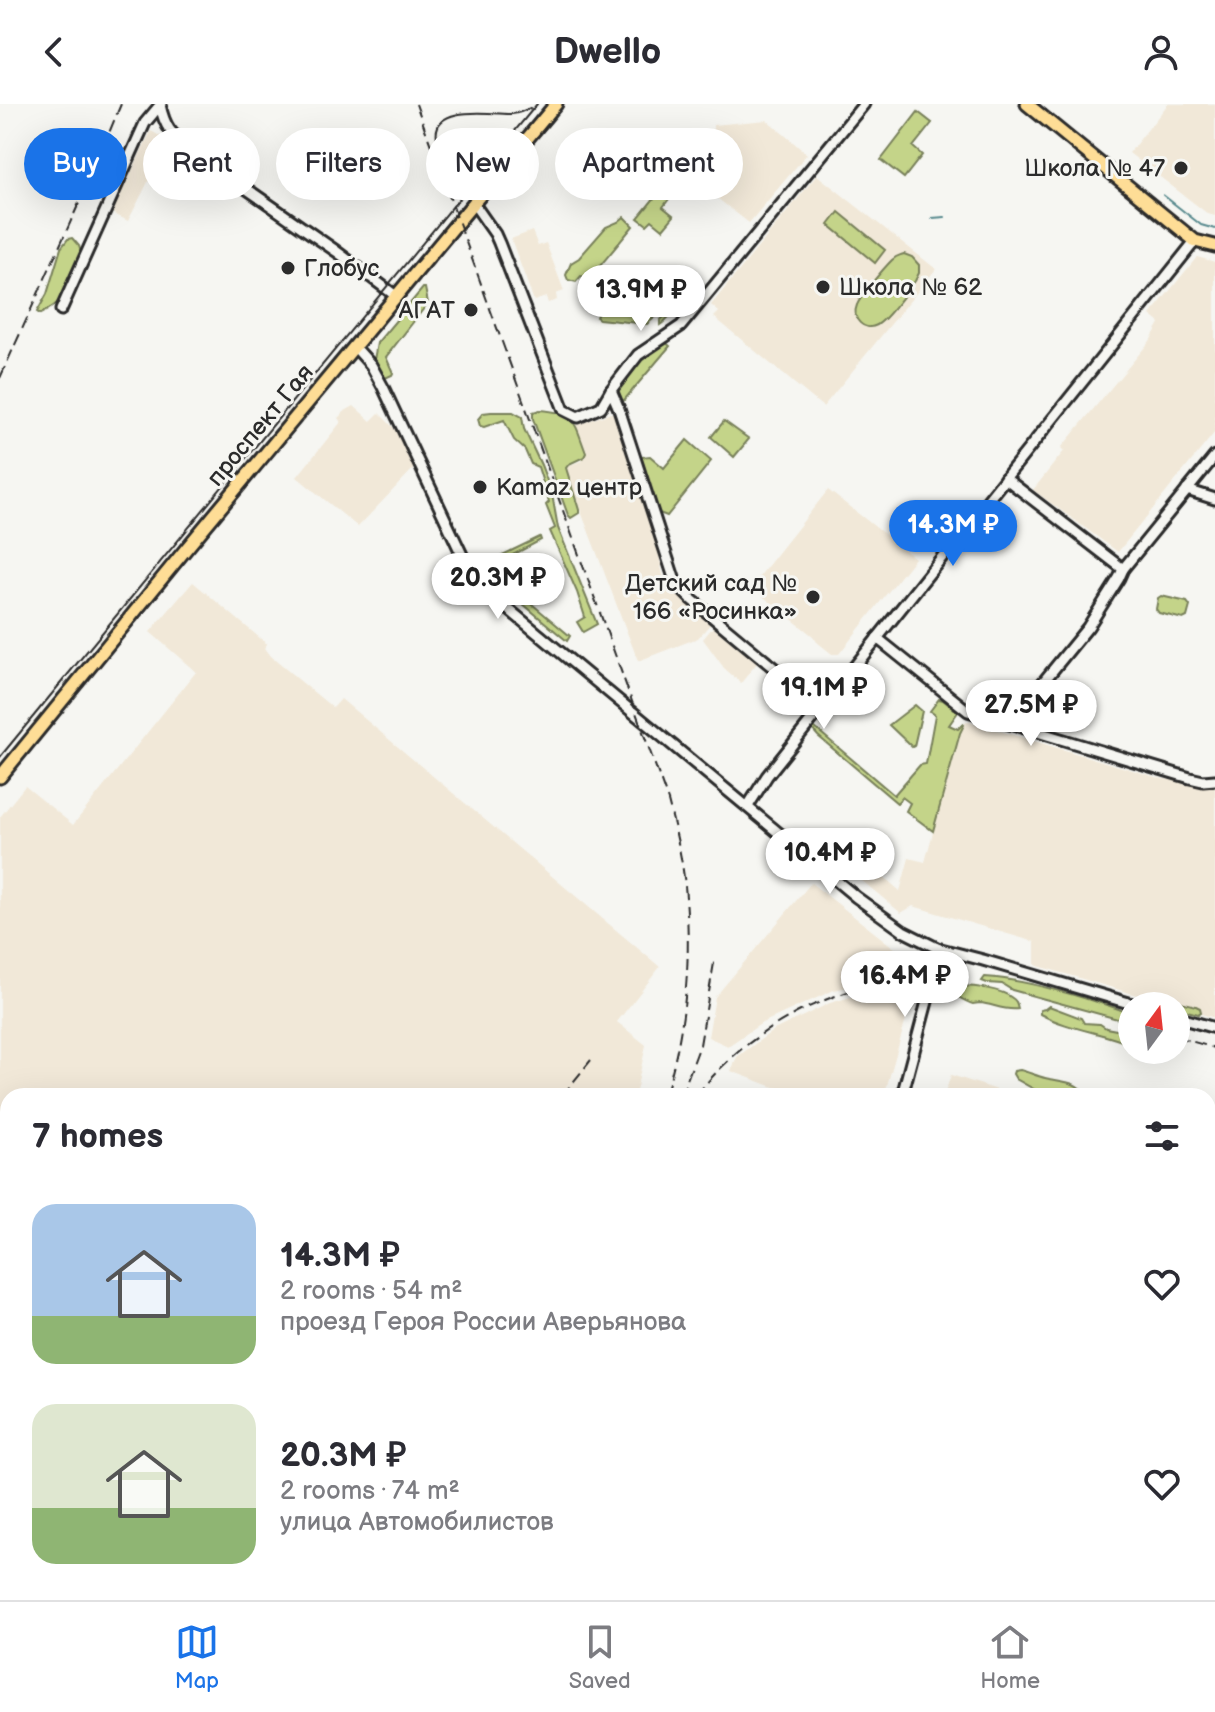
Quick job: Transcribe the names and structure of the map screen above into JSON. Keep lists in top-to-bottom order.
{
  "streets": {
    "main road": ["проспект Гая"]
  },
  "places": [
    "Школа № 47",
    "Глобус",
    "Школа № 62",
    "АГАТ",
    "Kamaz центр",
    "Детский сад № 166 «Росинка»"
  ],
  "north": "top",
  "page": {
    "header": "Dwello",
    "chip": [
      "Buy",
      "Rent",
      "Filters",
      "New",
      "Apartment"
    ],
    "price": [
      "13.9M ₽",
      "14.3M ₽",
      "20.3M ₽",
      "19.1M ₽",
      "27.5M ₽",
      "10.4M ₽",
      "16.4M ₽"
    ],
    "heading": "7 homes",
    "list": [
      {
        "name": "14.3M ₽",
        "note": "2 rooms · 54 m² · проезд Героя России Аверьянова"
      },
      {
        "name": "20.3M ₽",
        "note": "2 rooms · 74 m² · улица Автомобилистов"
      }
    ],
    "tabs": ["Map", "Saved", "Home"]
  }
}
